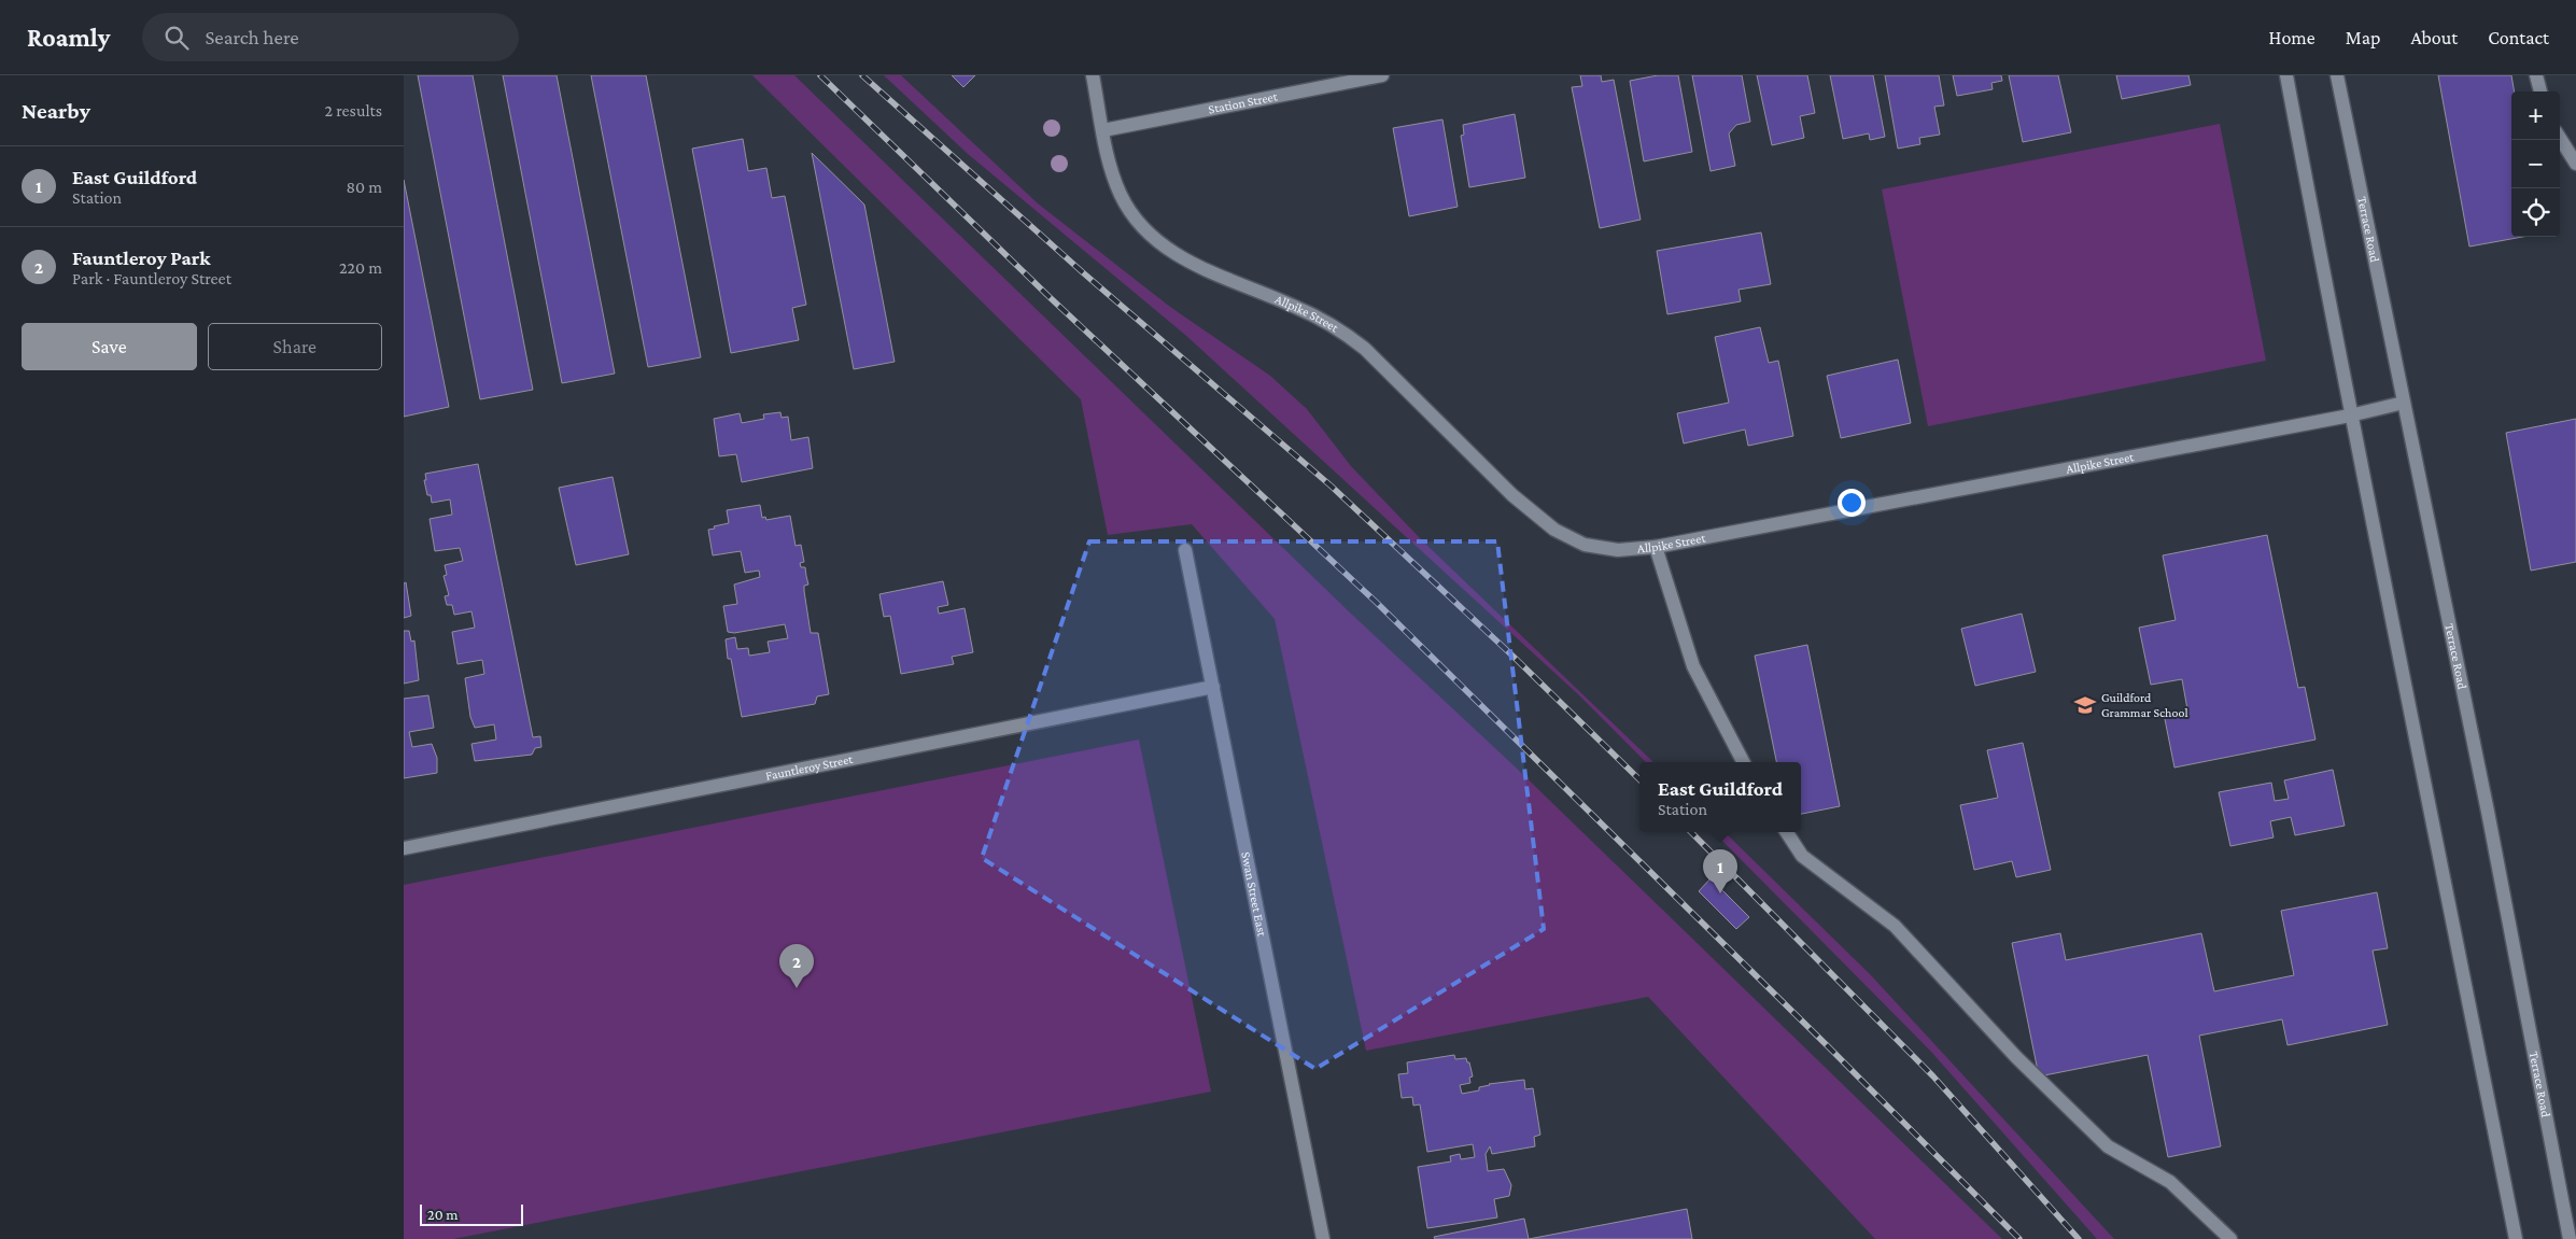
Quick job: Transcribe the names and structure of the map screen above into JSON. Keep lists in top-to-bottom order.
{
  "streets": {
    "street": [
      "Station Street",
      "Terrace Road",
      "Allpike Street",
      "Fauntleroy Street",
      "Swan Street East"
    ]
  },
  "crossings": [
    ["Station Street", "Allpike Street"],
    ["Terrace Road", "Allpike Street"],
    ["Fauntleroy Street", "Swan Street East"]
  ],
  "places": {
    "school or university": ["Guildford Grammar School"]
  },
  "scale_bar": "20 m",
  "page": {
    "header": "Roamly",
    "search": "Search here",
    "nav": [
      "Home",
      "Map",
      "About",
      "Contact"
    ],
    "heading": ["Nearby", "2 results"],
    "map_buttons": ["+", "−"],
    "list": [
      {
        "mark": "1",
        "name": "East Guildford",
        "note": "Station",
        "value": "80 m"
      },
      {
        "mark": "2",
        "name": "Fauntleroy Park",
        "note": "Park · Fauntleroy Street",
        "value": "220 m"
      }
    ],
    "buttons": ["Save", "Share"],
    "popup": ["East Guildford", "Station"],
    "pins": ["1", "2"],
    "scale": "20 m"
  }
}
